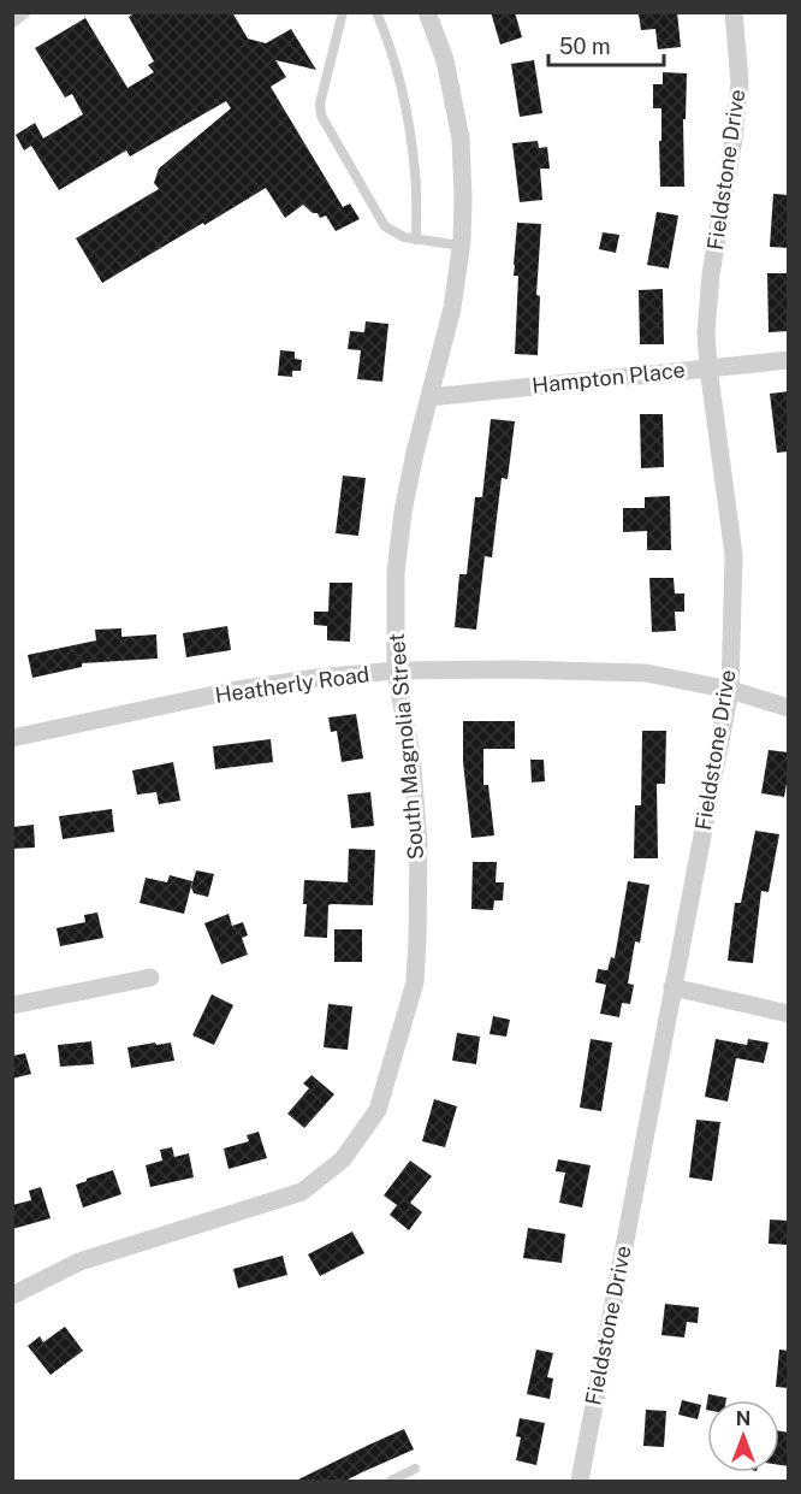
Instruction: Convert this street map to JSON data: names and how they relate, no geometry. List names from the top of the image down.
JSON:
{
  "streets": {
    "street": [
      "Fieldstone Drive",
      "Hampton Place",
      "Heatherly Road",
      "South Magnolia Street"
    ]
  },
  "crossings": [
    ["Fieldstone Drive", "Hampton Place"],
    ["Fieldstone Drive", "Heatherly Road"],
    ["Hampton Place", "South Magnolia Street"],
    ["Heatherly Road", "South Magnolia Street"]
  ],
  "scale_bar": "50 m",
  "north": "top"
}
